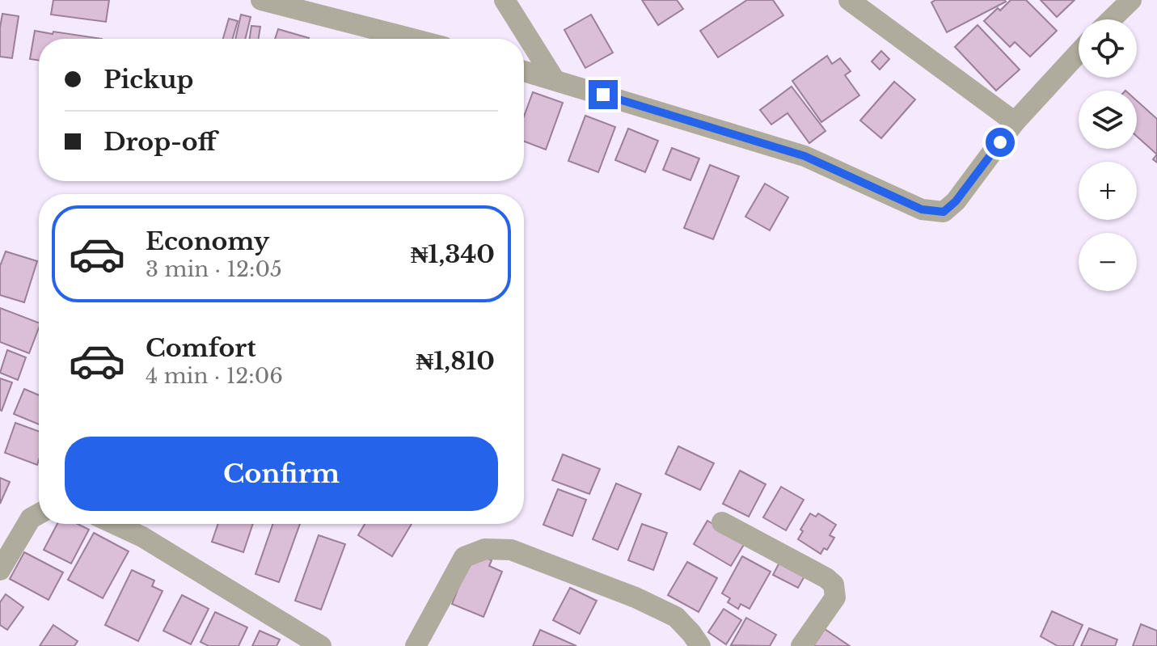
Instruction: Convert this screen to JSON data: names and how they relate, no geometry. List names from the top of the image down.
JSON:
{
  "page": {
    "map_buttons": ["+", "−"],
    "banner": ["Pickup", "Drop-off"],
    "list": [
      {
        "name": "Economy",
        "note": "3 min · 12:05",
        "value": "₦1,340"
      },
      {
        "name": "Comfort",
        "note": "4 min · 12:06",
        "value": "₦1,810"
      }
    ],
    "buttons": "Confirm"
  }
}
